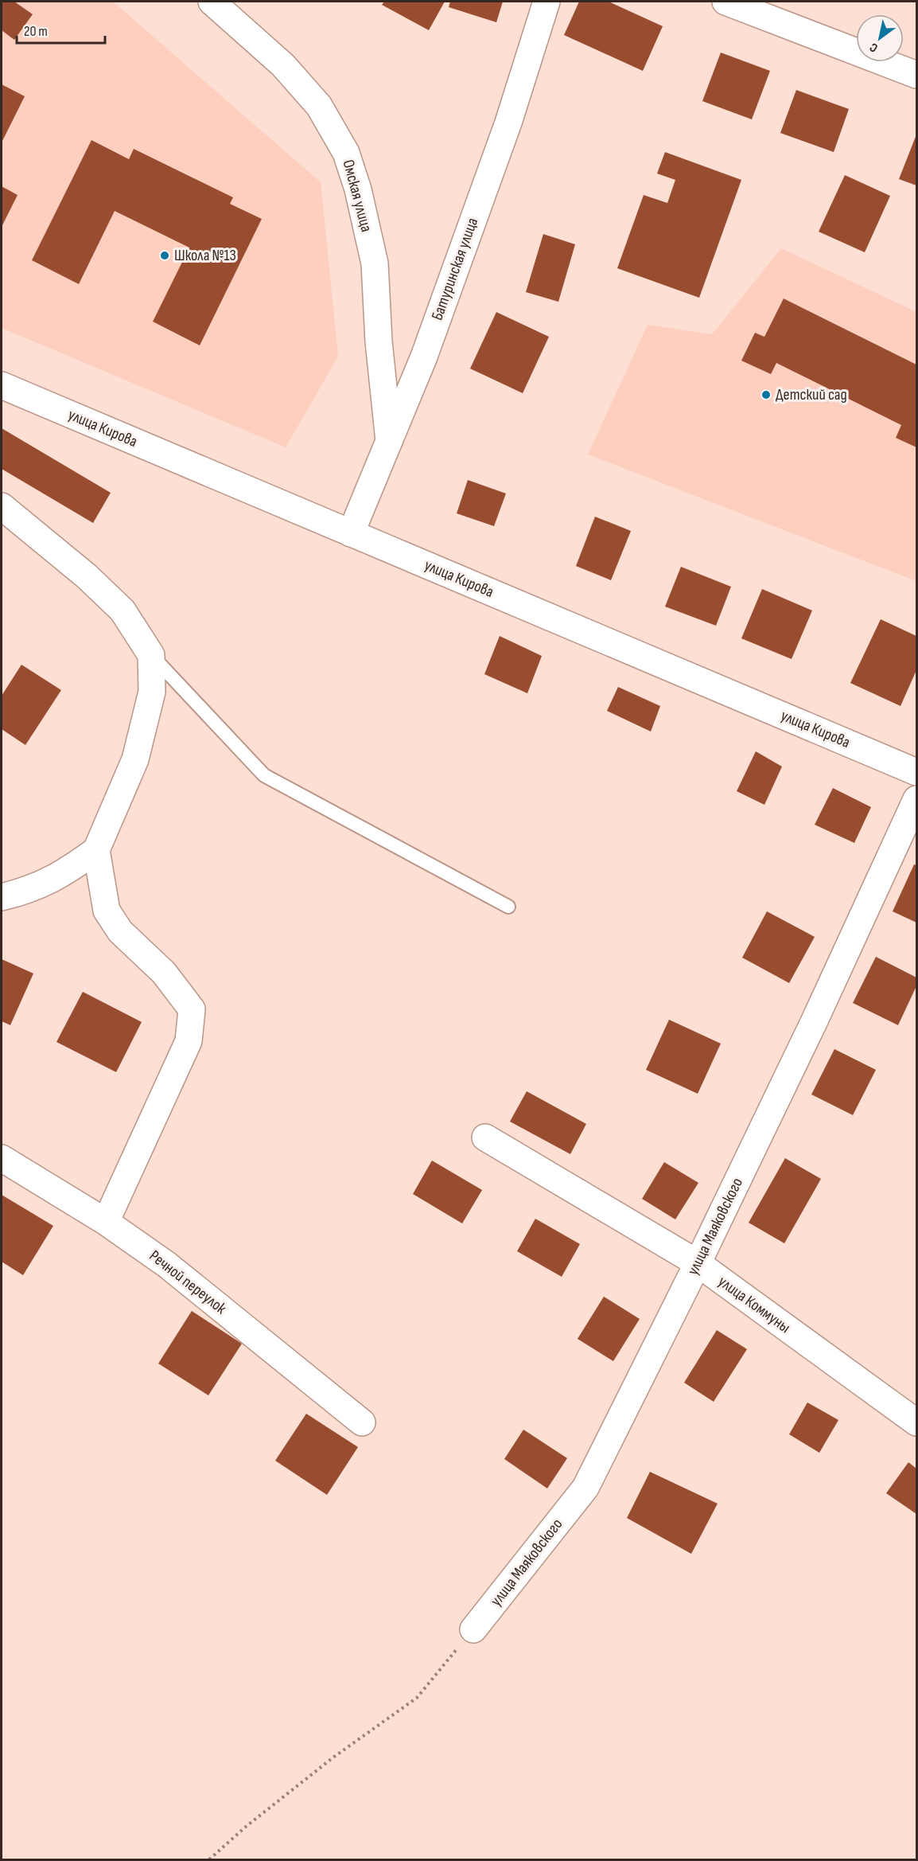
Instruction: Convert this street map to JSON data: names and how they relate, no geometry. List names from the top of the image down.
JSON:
{
  "streets": {
    "street": [
      "Омская улица",
      "Батуринская улица",
      "улица Кирова",
      "улица Маяковского",
      "Речной переулок",
      "улица Коммуны"
    ]
  },
  "crossings": [
    ["Омская улица", "Батуринская улица"],
    ["Батуринская улица", "улица Кирова"],
    ["улица Маяковского", "улица Коммуны"]
  ],
  "places": ["Школа №13", "Детский сад"],
  "scale_bar": "20 m",
  "north": "bottom left"
}
